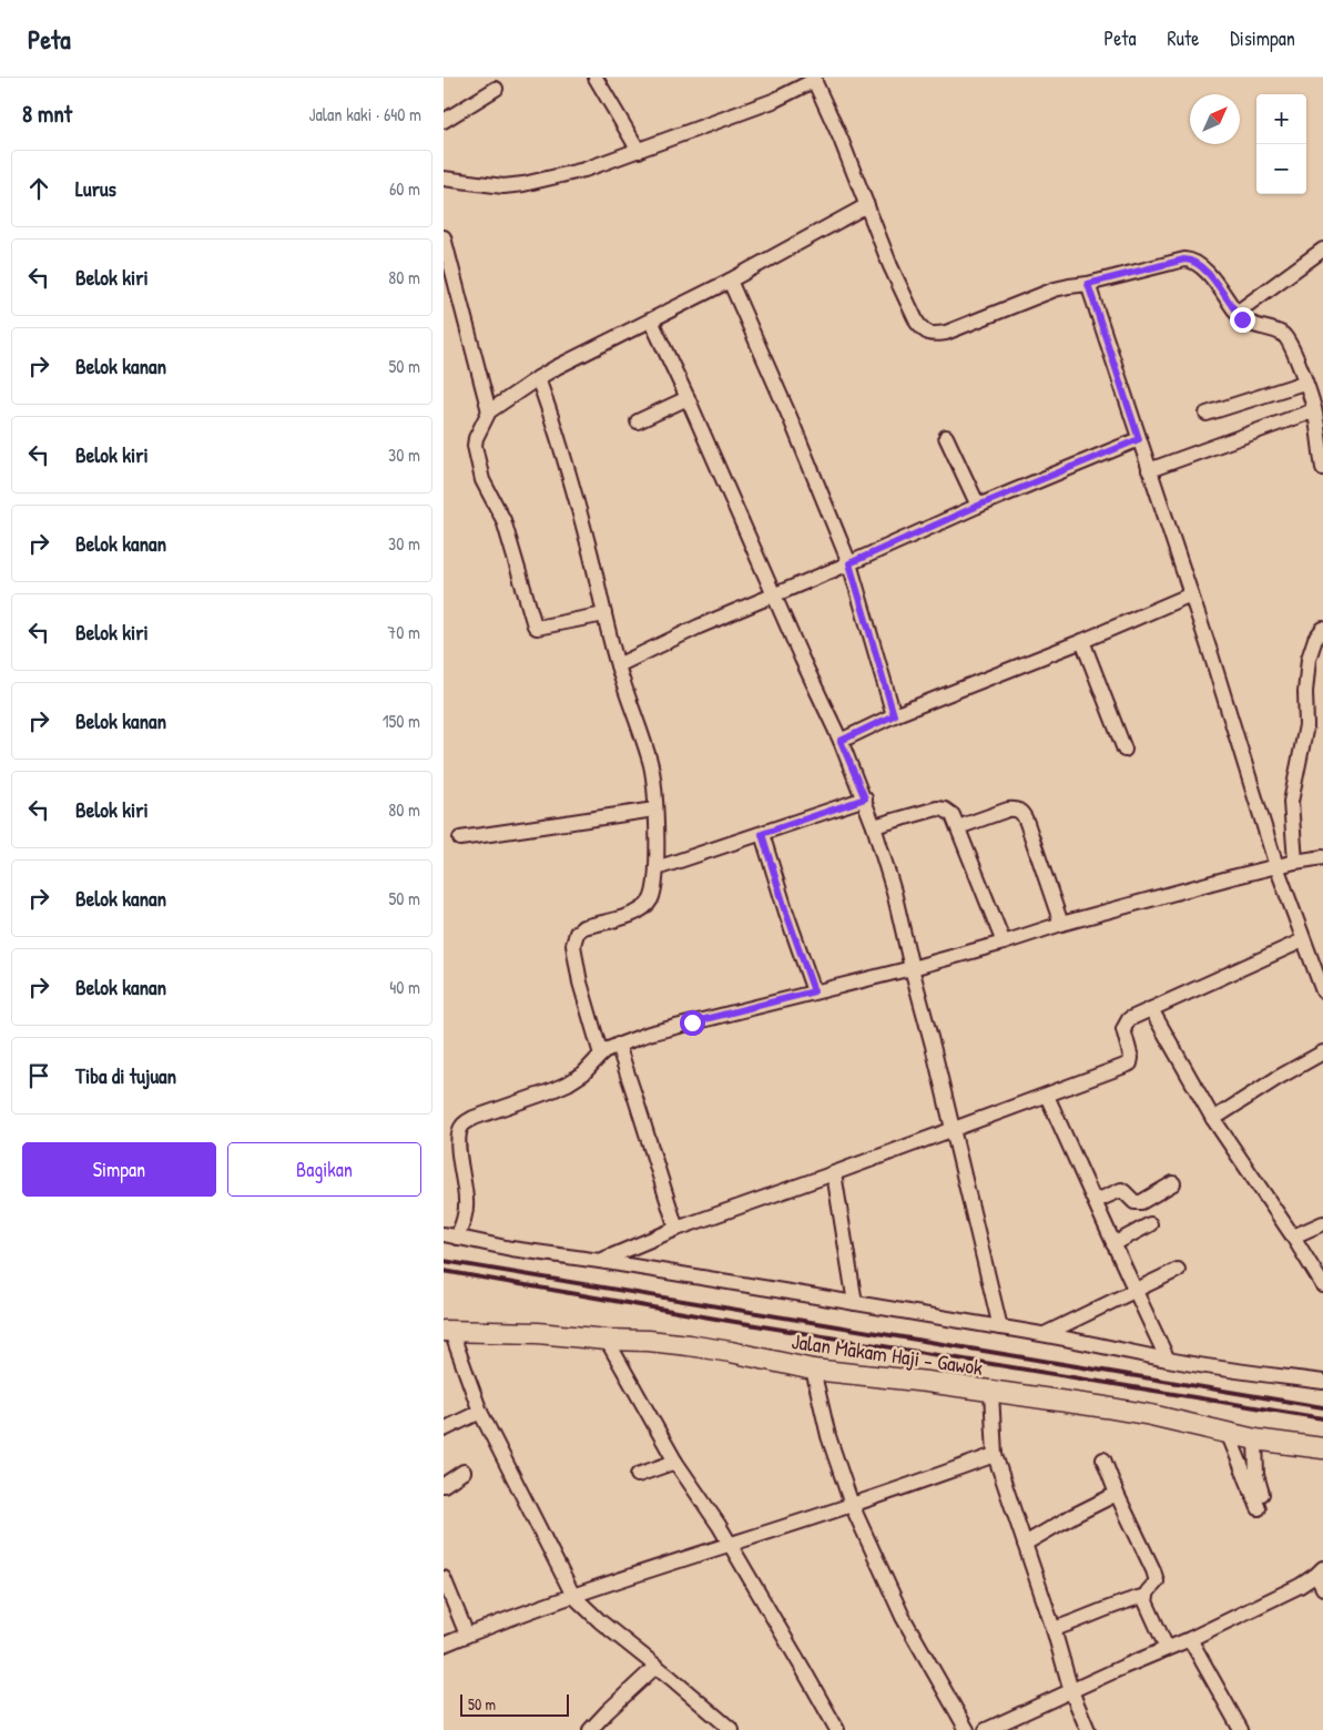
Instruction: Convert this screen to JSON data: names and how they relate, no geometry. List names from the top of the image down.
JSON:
{
  "streets": {
    "street": ["Jalan Makam Haji - Gawok"]
  },
  "scale_bar": "50 m",
  "north": "top right",
  "page": {
    "header": "Peta",
    "nav": ["Peta", "Rute", "Disimpan"],
    "heading": ["8 mnt", "Jalan kaki · 640 m"],
    "map_buttons": ["+", "−"],
    "list": [
      ["Lurus", "60 m"],
      ["Belok kiri", "80 m"],
      ["Belok kanan", "50 m"],
      ["Belok kiri", "30 m"],
      ["Belok kanan", "30 m"],
      ["Belok kiri", "70 m"],
      ["Belok kanan", "150 m"],
      ["Belok kiri", "80 m"],
      ["Belok kanan", "50 m"],
      ["Belok kanan", "40 m"],
      "Tiba di tujuan"
    ],
    "buttons": ["Simpan", "Bagikan"],
    "scale": "50 m"
  }
}
